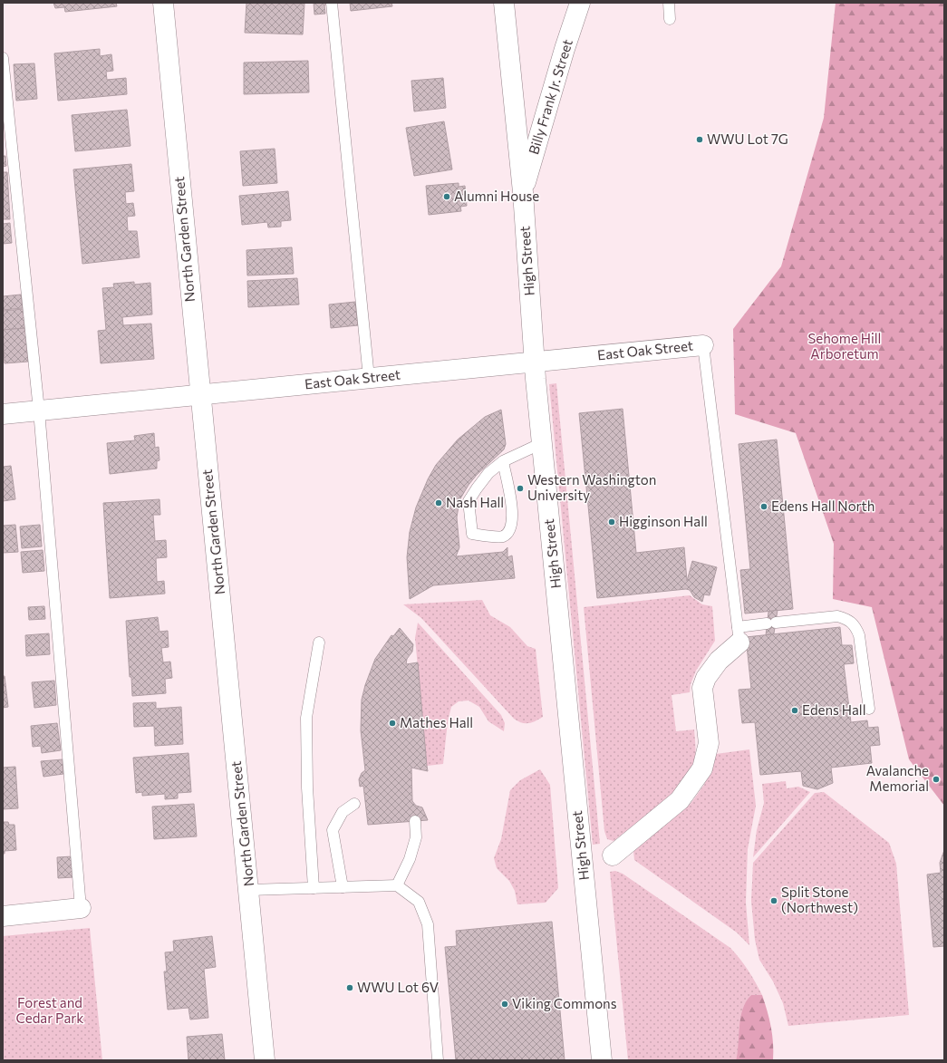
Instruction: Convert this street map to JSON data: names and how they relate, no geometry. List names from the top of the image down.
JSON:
{
  "streets": {
    "street": [
      "Billy Frank Jr. Street",
      "North Garden Street",
      "High Street",
      "East Oak Street"
    ]
  },
  "crossings": [
    ["Billy Frank Jr. Street", "High Street"],
    ["North Garden Street", "East Oak Street"],
    ["High Street", "East Oak Street"]
  ],
  "parks": ["Sehome Hill Arboretum", "Forest and Cedar Park"],
  "places": [
    "WWU Lot 7G",
    "Alumni House",
    "Western Washington University",
    "Nash Hall",
    "Edens Hall North",
    "Higginson Hall",
    "Edens Hall",
    "Mathes Hall",
    "Avalanche Memorial",
    "Split Stone (Northwest)",
    "WWU Lot 6V",
    "Viking Commons"
  ]
}
